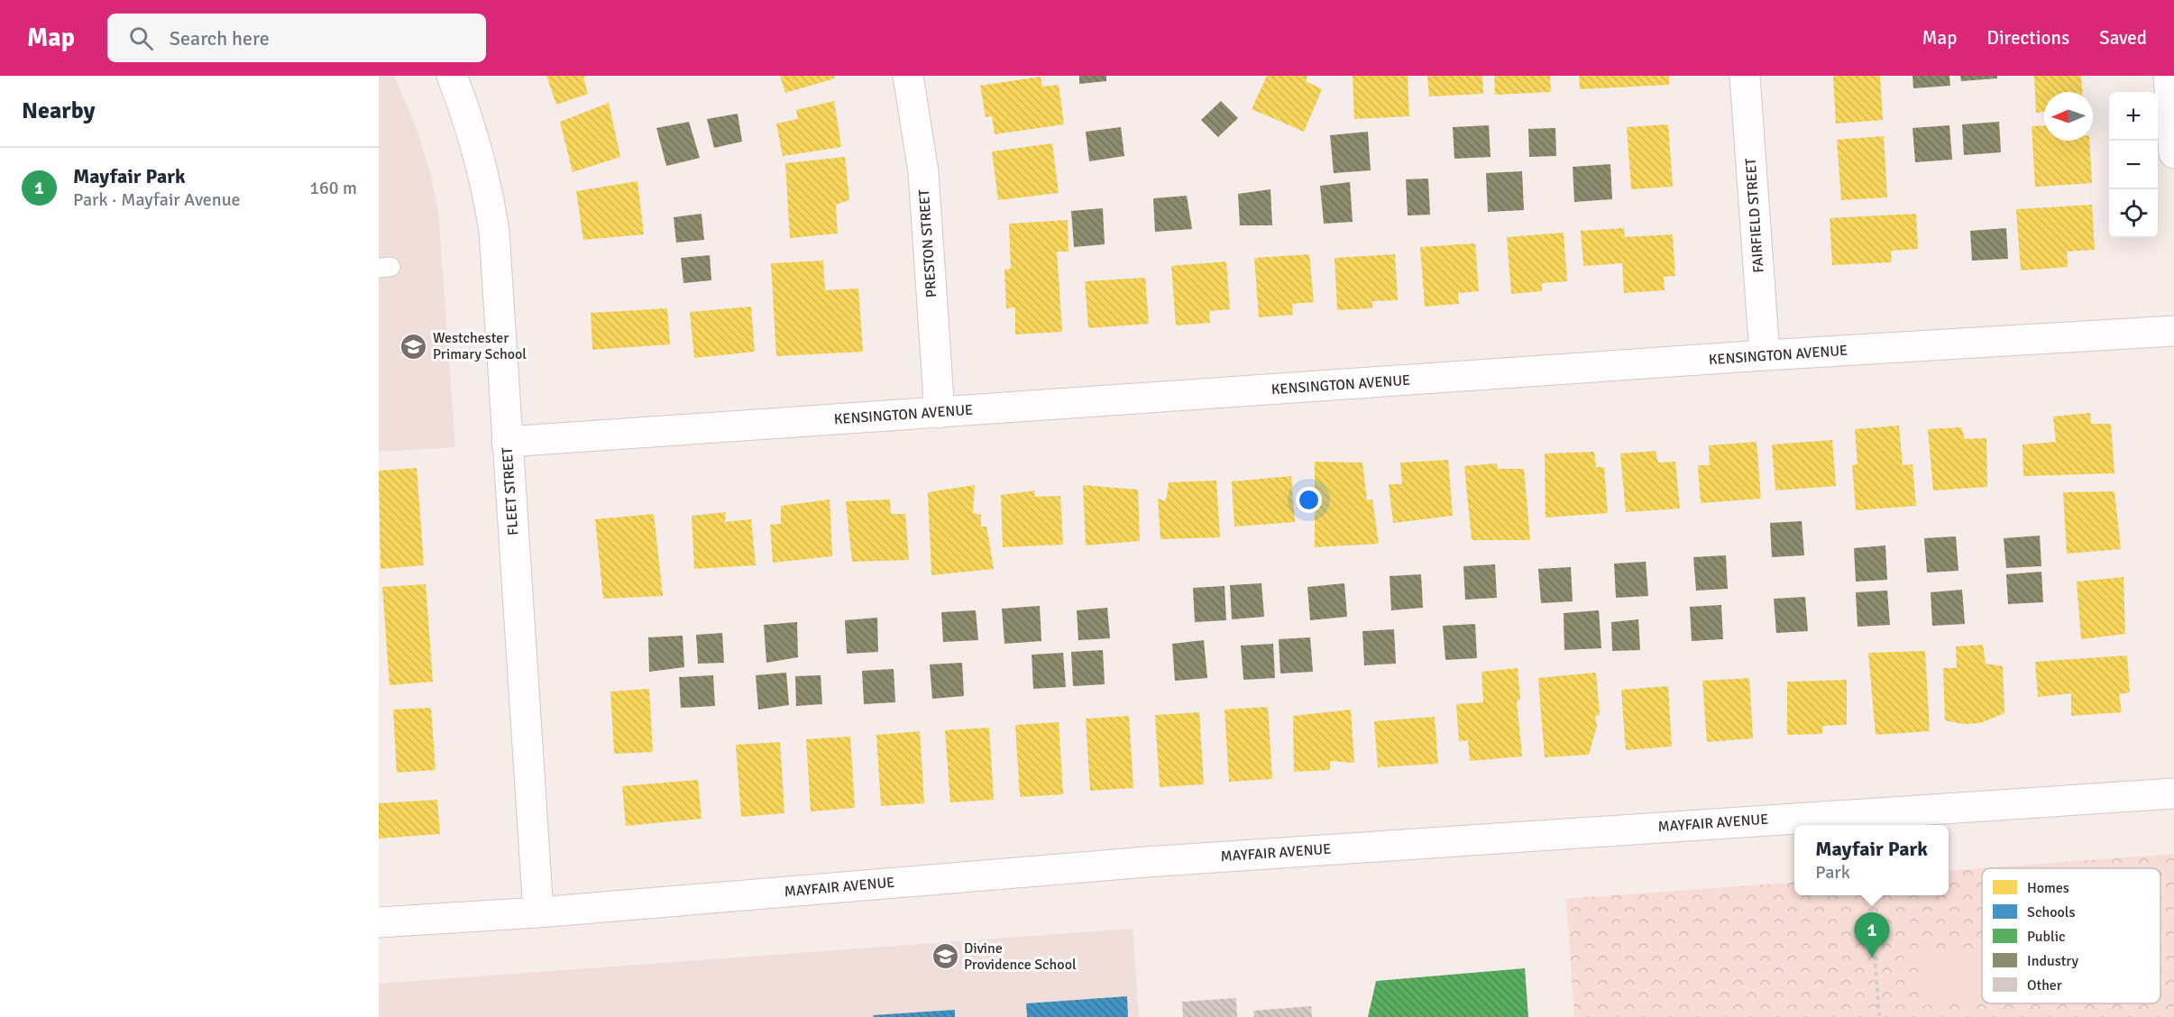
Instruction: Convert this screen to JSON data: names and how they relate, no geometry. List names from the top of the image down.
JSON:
{
  "streets": {
    "street": [
      "FAIRFIELD STREET",
      "PRESTON STREET",
      "KENSINGTON AVENUE",
      "FLEET STREET",
      "MAYFAIR AVENUE"
    ]
  },
  "crossings": [
    ["FAIRFIELD STREET", "KENSINGTON AVENUE"],
    ["PRESTON STREET", "KENSINGTON AVENUE"],
    ["KENSINGTON AVENUE", "FLEET STREET"],
    ["FLEET STREET", "MAYFAIR AVENUE"]
  ],
  "places": {
    "school or university": ["Westchester Primary School", "Divine Providence School"]
  },
  "legend": [
    "Homes",
    "Schools",
    "Public",
    "Industry",
    "Other"
  ],
  "north": "left",
  "page": {
    "header": "Map",
    "search": "Search here",
    "nav": ["Map", "Directions", "Saved"],
    "heading": "Nearby",
    "map_buttons": ["+", "−"],
    "list": [
      {
        "mark": "1",
        "name": "Mayfair Park",
        "note": "Park · Mayfair Avenue",
        "value": "160 m"
      }
    ],
    "popup": ["Mayfair Park", "Park"],
    "pins": "1"
  }
}
